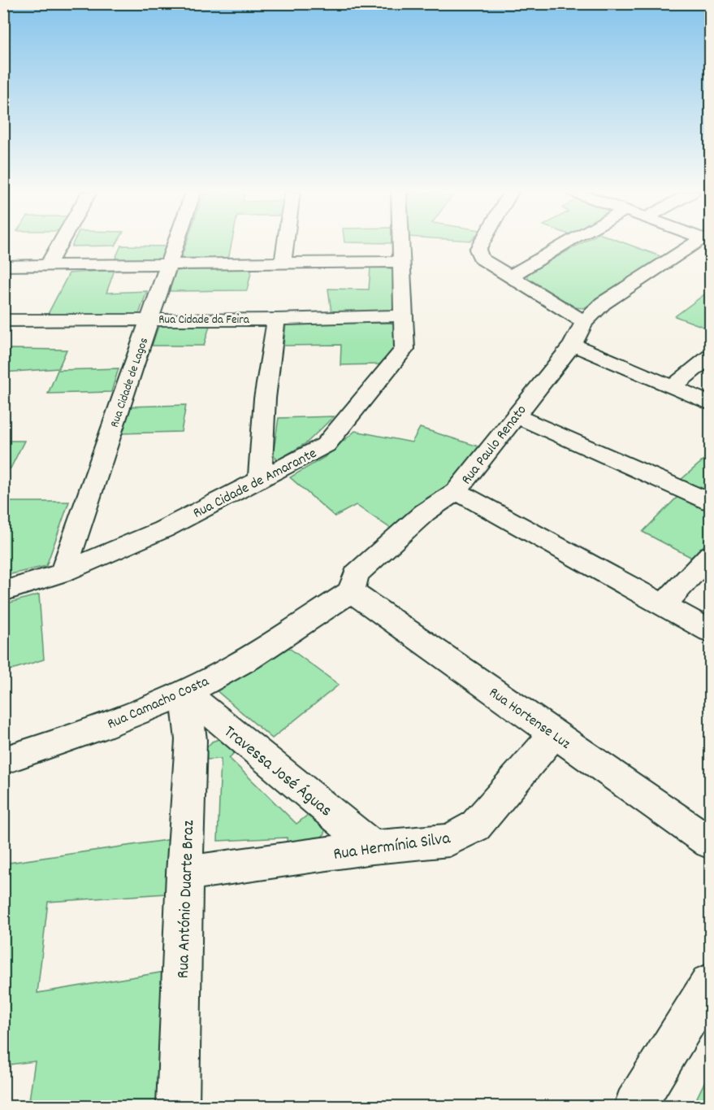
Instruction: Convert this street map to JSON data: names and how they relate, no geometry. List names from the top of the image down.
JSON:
{
  "streets": {
    "street": [
      "Rua Cidade da Feira",
      "Rua Cidade de Lagos",
      "Rua Paulo Renato",
      "Rua Cidade de Amarante",
      "Rua Camacho Costa",
      "Rua Hortense Luz",
      "Travessa José Águas",
      "Rua Hermínia Silva",
      "Rua António Duarte Braz"
    ]
  },
  "crossings": [
    ["Rua Cidade da Feira", "Rua Cidade de Lagos"],
    ["Rua Cidade da Feira", "Rua Cidade de Amarante"],
    ["Rua Cidade de Lagos", "Rua Cidade de Amarante"],
    ["Rua Camacho Costa", "Rua Hortense Luz"],
    ["Rua Camacho Costa", "Travessa José Águas"],
    ["Rua Camacho Costa", "Rua António Duarte Braz"],
    ["Rua Hortense Luz", "Rua Hermínia Silva"],
    ["Travessa José Águas", "Rua Hermínia Silva"],
    ["Travessa José Águas", "Rua António Duarte Braz"],
    ["Rua Hermínia Silva", "Rua António Duarte Braz"]
  ]
}
